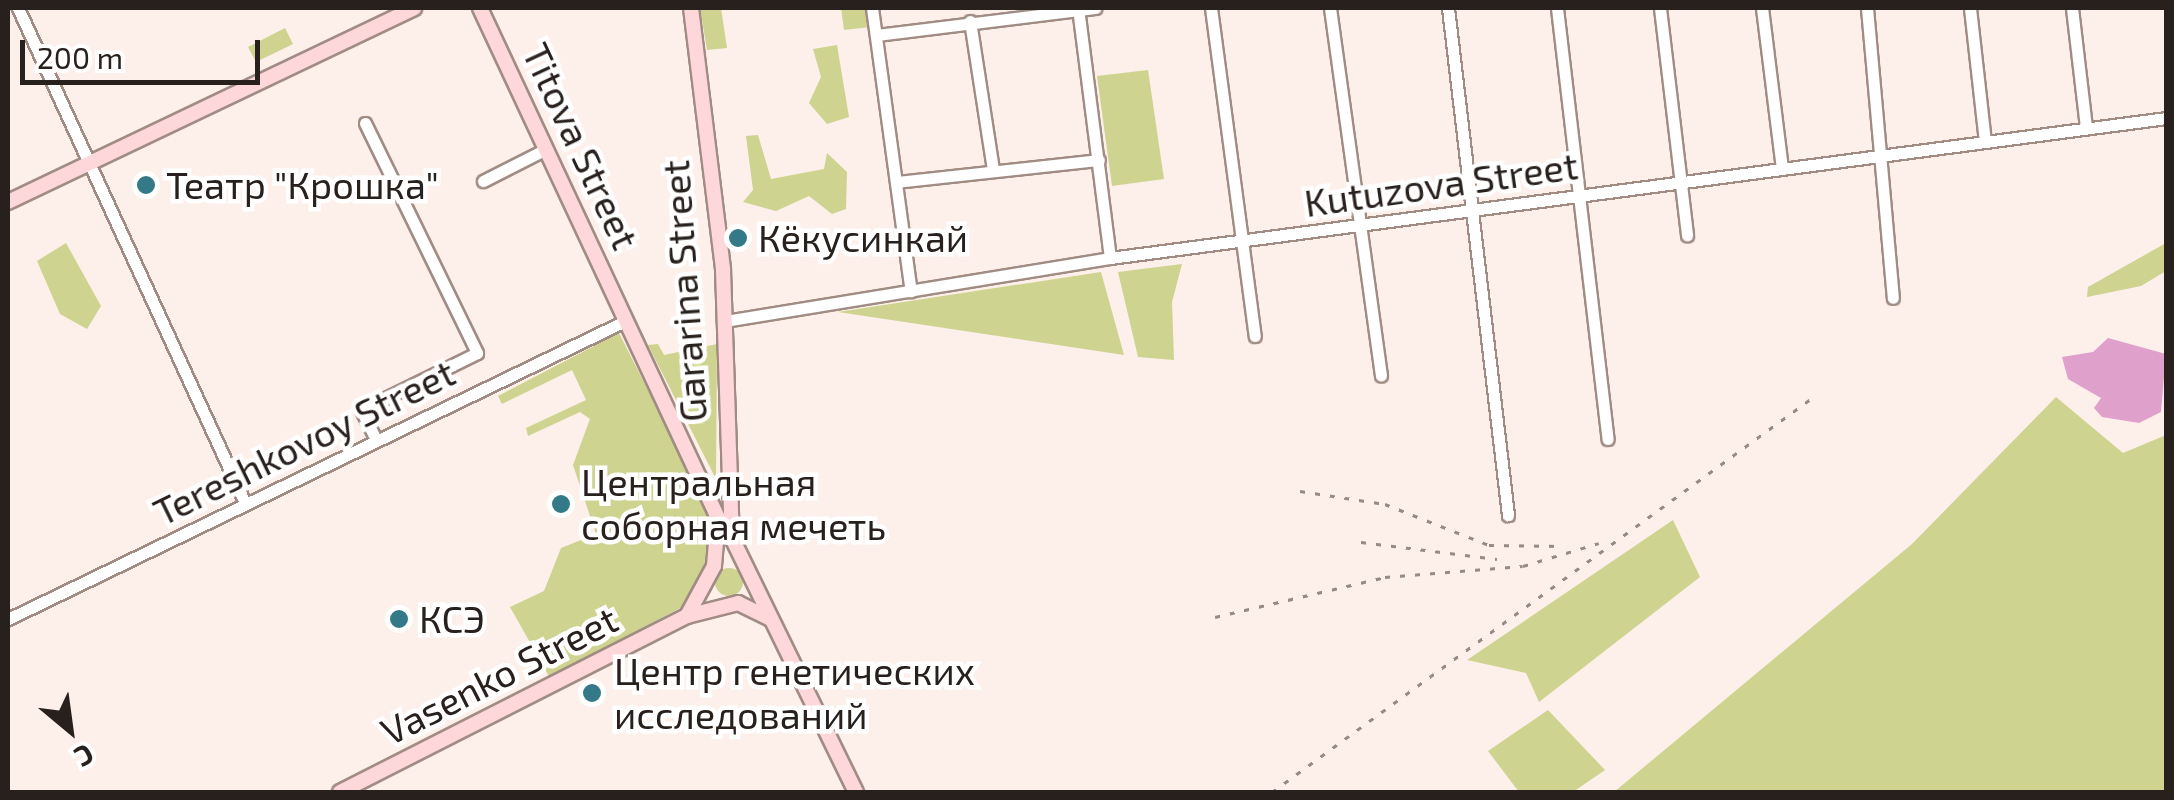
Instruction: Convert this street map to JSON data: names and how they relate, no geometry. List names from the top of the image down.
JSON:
{
  "streets": {
    "main road": ["Titova Street", "Gararina Street", "Vasenko Street"],
    "street": ["Kutuzova Street", "Tereshkovoy Street"]
  },
  "crossings": [
    ["Titova Street", "Tereshkovoy Street"],
    ["Kutuzova Street", "Gararina Street"]
  ],
  "places": [
    "Театр \"Крошка\"",
    "Кёкусинкай",
    "Центральная соборная мечеть",
    "КСЭ",
    "Центр генетических исследований"
  ],
  "scale_bar": "200 m",
  "north": "bottom right"
}
